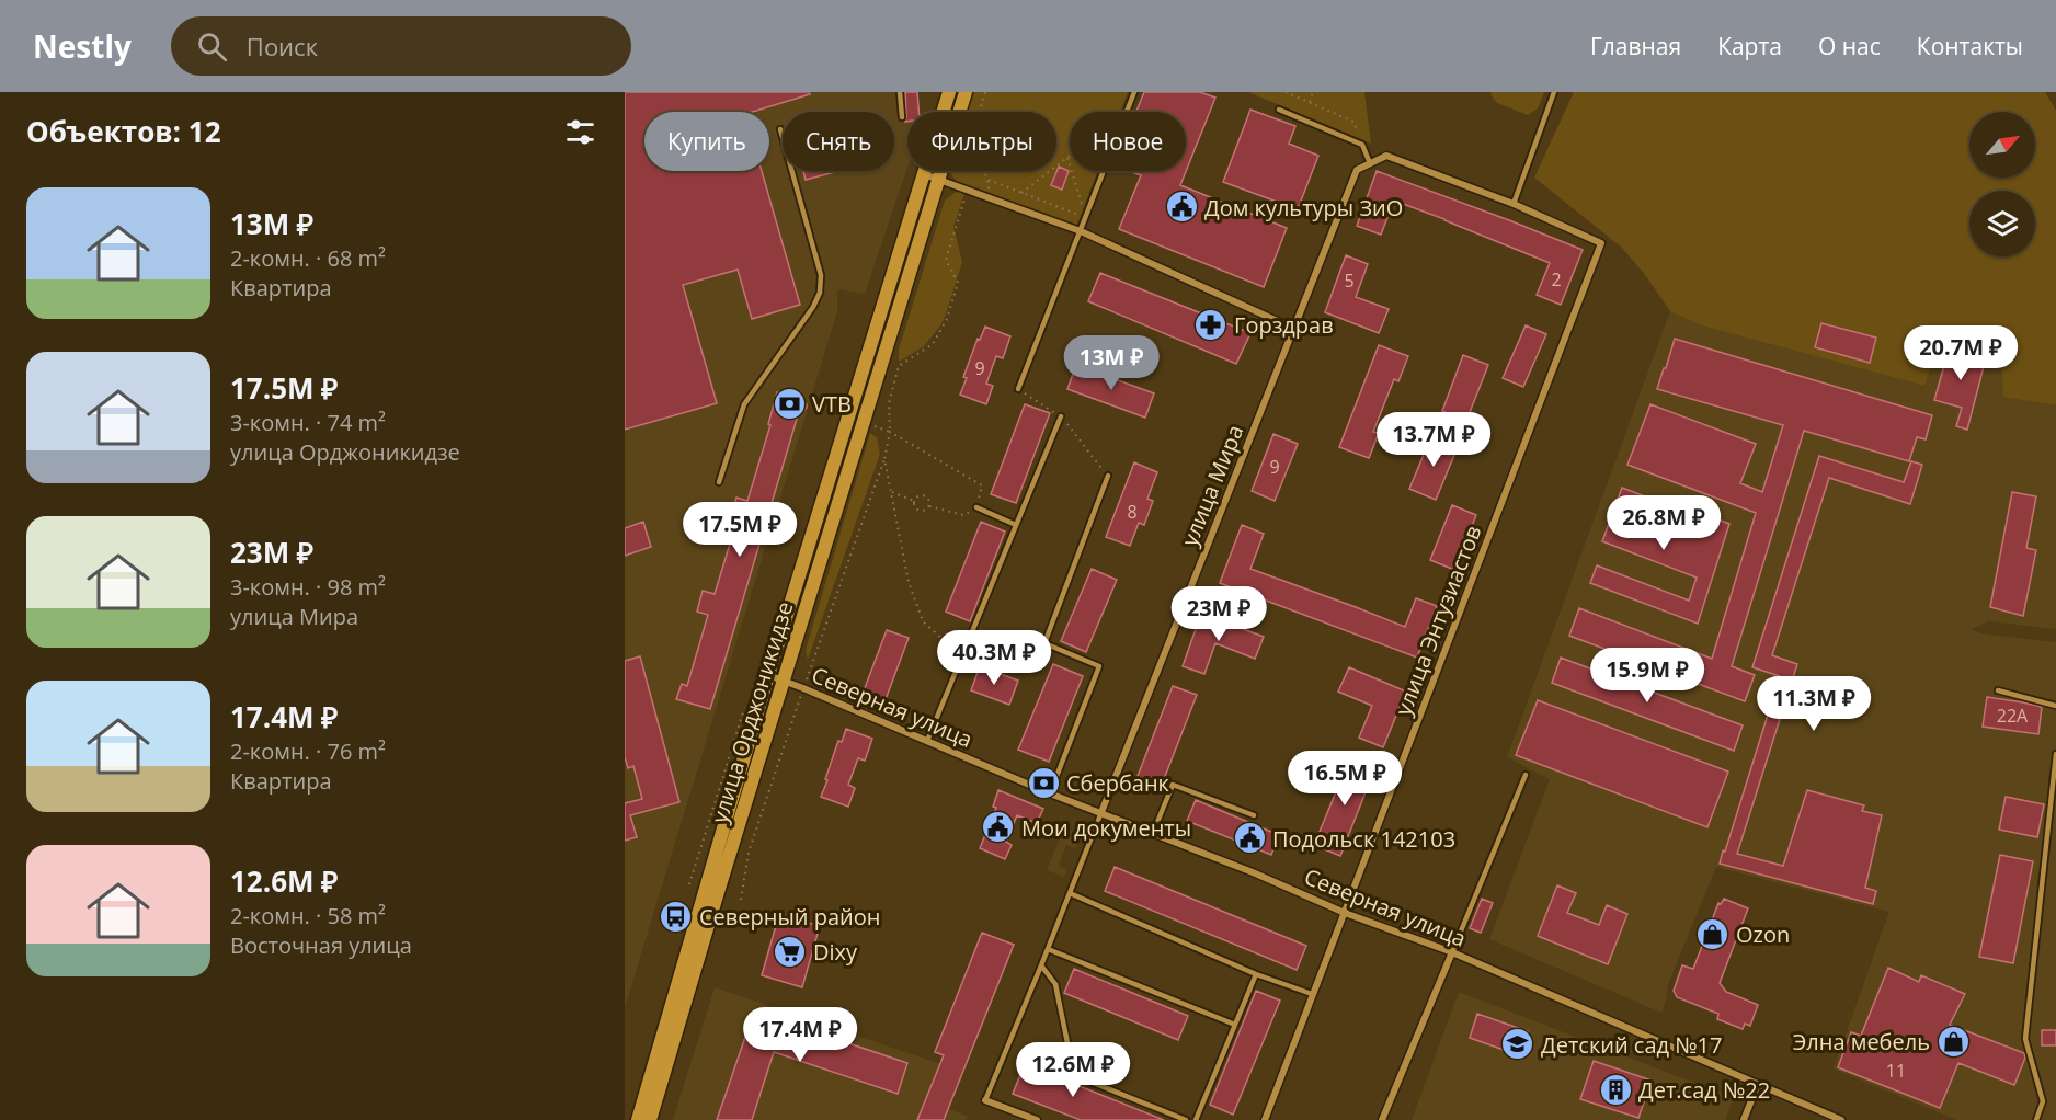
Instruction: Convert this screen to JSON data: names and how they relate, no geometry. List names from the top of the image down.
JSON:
{
  "streets": {
    "main road": ["улица Орджоникидзе"],
    "street": ["улица Мира", "улица Энтузиастов", "Северная улица"]
  },
  "crossings": [
    ["улица Мира", "улица Энтузиастов"],
    ["улица Мира", "Северная улица"],
    ["улица Энтузиастов", "Северная улица"],
    ["Северная улица", "улица Орджоникидзе"]
  ],
  "places": {
    "public building": ["Дом культуры ЗиО", "Мои документы", "Подольск 142103"],
    "pharmacy": ["Горздрав"],
    "bank": ["VTB", "Сбербанк"],
    "bus stop": ["Северный район"],
    "shop": ["Ozon", "Элна мебель"],
    "supermarket": ["Dixy"],
    "school or university": ["Детский сад №17"],
    "building": ["Дет.сад №22"]
  },
  "house_numbers": [
    "2",
    "5",
    "9",
    "9",
    "8",
    "22А",
    "11"
  ],
  "north": "top right",
  "page": {
    "header": "Nestly",
    "search": "Поиск",
    "nav": [
      "Главная",
      "Карта",
      "О нас",
      "Контакты"
    ],
    "heading": "Объектов: 12",
    "chip": [
      "Купить",
      "Снять",
      "Фильтры",
      "Новое"
    ],
    "list": [
      {
        "name": "13M ₽",
        "note": "2-комн. · 68 m² · Квартира"
      },
      {
        "name": "17.5M ₽",
        "note": "3-комн. · 74 m² · улица Орджоникидзе"
      },
      {
        "name": "23M ₽",
        "note": "3-комн. · 98 m² · улица Мира"
      },
      {
        "name": "17.4M ₽",
        "note": "2-комн. · 76 m² · Квартира"
      },
      {
        "name": "12.6M ₽",
        "note": "2-комн. · 58 m² · Восточная улица"
      }
    ],
    "price": [
      "20.7M ₽",
      "13M ₽",
      "13.7M ₽",
      "26.8M ₽",
      "17.5M ₽",
      "23M ₽",
      "40.3M ₽",
      "15.9M ₽",
      "11.3M ₽",
      "16.5M ₽",
      "17.4M ₽",
      "12.6M ₽"
    ]
  }
}
